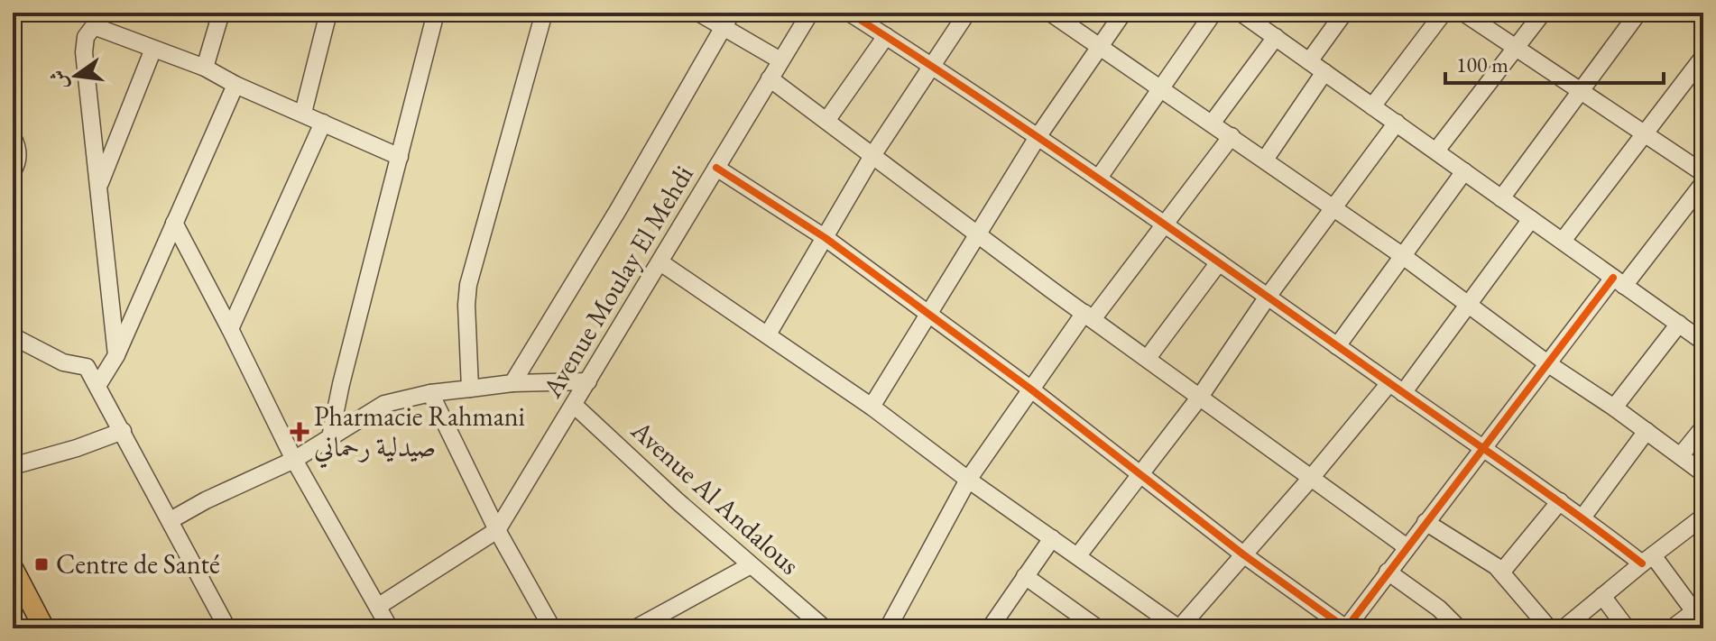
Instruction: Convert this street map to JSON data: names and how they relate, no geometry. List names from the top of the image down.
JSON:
{
  "streets": {
    "street": ["Avenue Moulay El Mehdi", "Avenue Al Andalous"]
  },
  "crossings": [
    ["Avenue Moulay El Mehdi", "Avenue Al Andalous"]
  ],
  "places": {
    "health": ["Pharmacie Rahmani صيدلية رحماني"],
    "transit": ["Centre de Santé"]
  },
  "scale_bar": "100 m",
  "north": "left"
}
